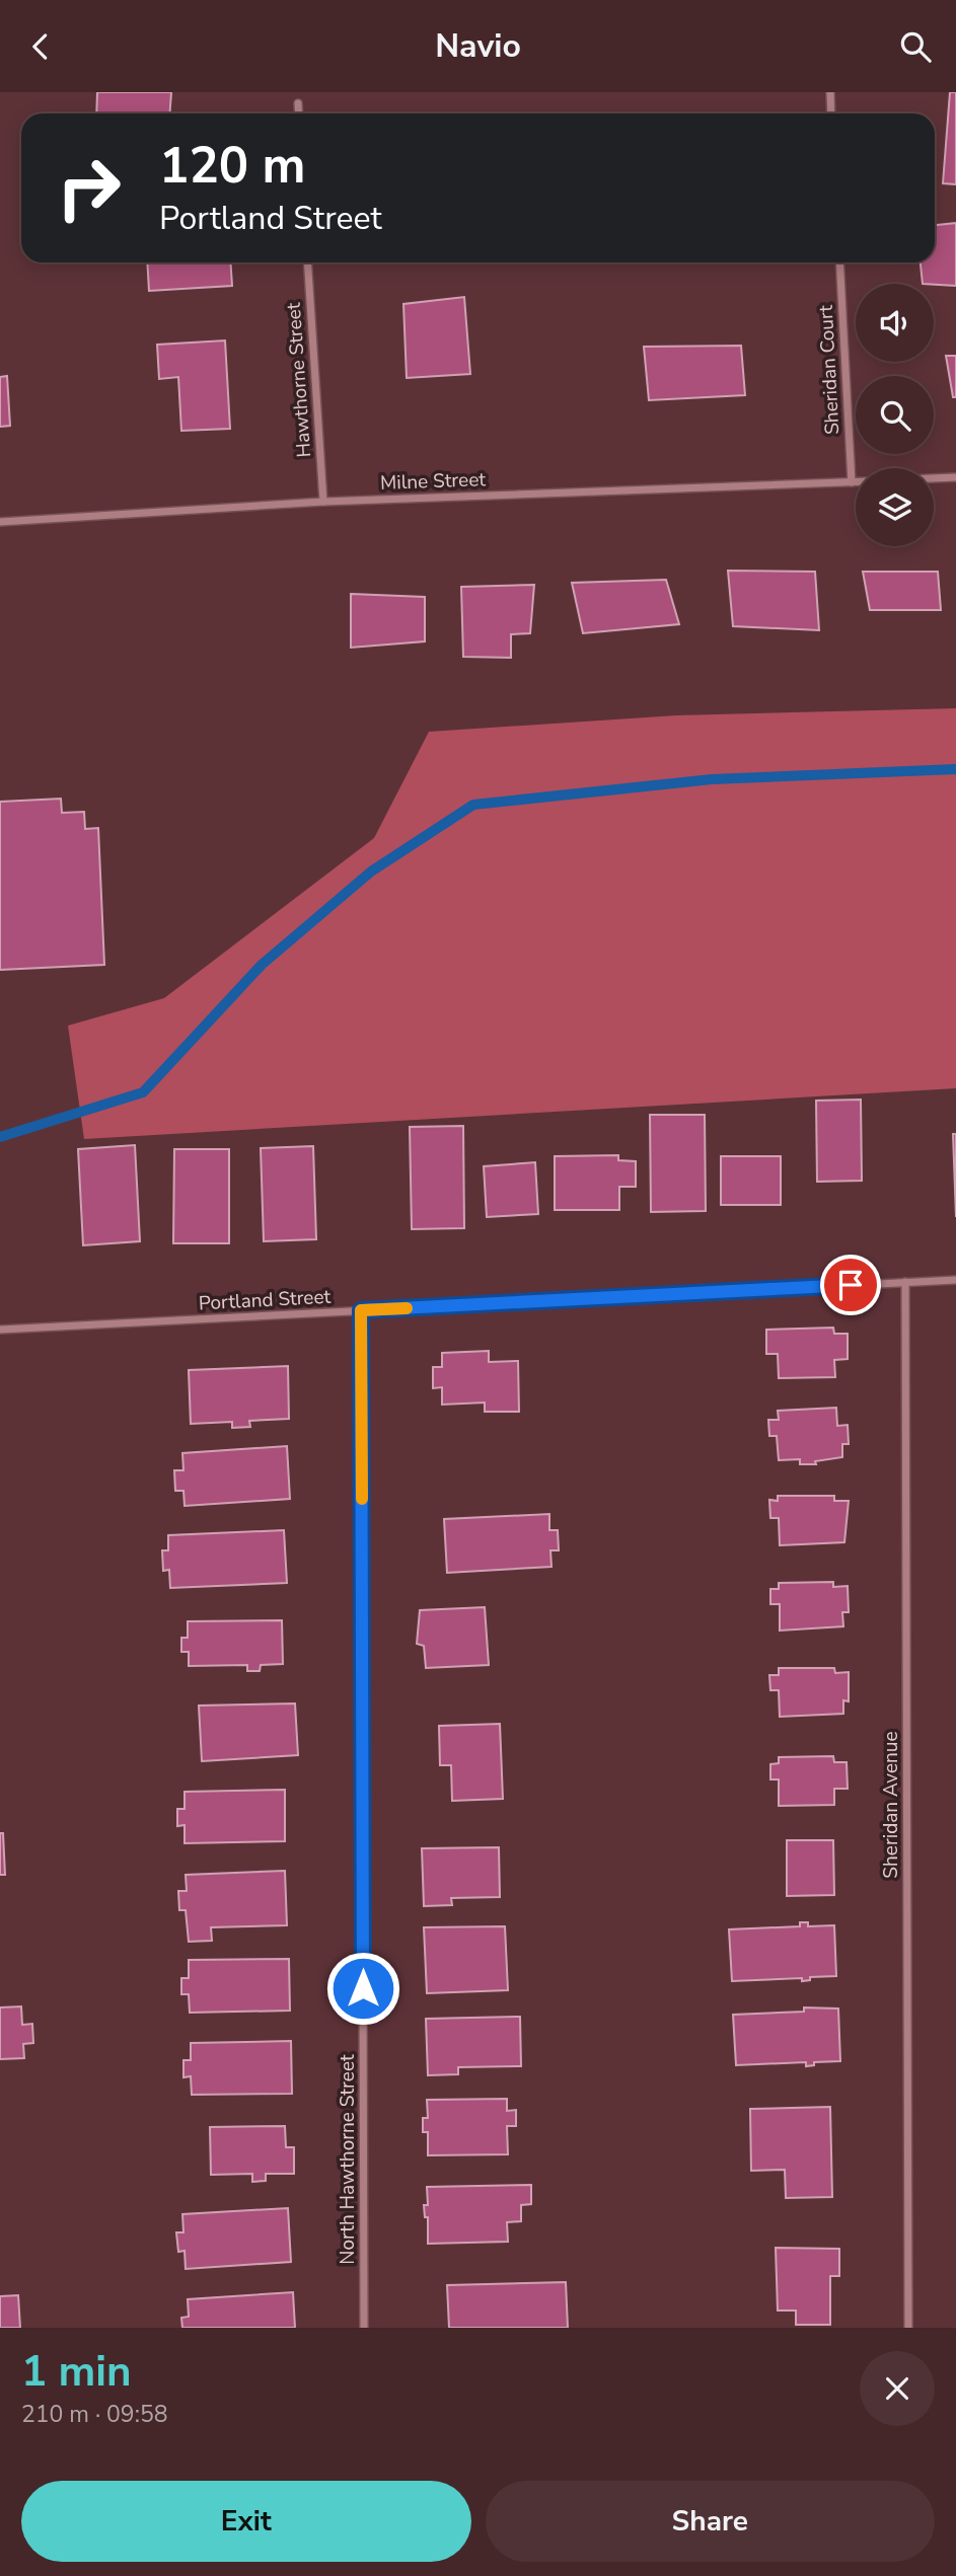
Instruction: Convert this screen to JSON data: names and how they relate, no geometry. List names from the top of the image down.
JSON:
{
  "streets": {
    "street": [
      "Sheridan Court",
      "Hawthorne Street",
      "Milne Street",
      "Portland Street",
      "Sheridan Avenue",
      "North Hawthorne Street"
    ]
  },
  "crossings": [
    ["Sheridan Court", "Milne Street"],
    ["Hawthorne Street", "Milne Street"],
    ["Portland Street", "Sheridan Avenue"],
    ["Portland Street", "North Hawthorne Street"]
  ],
  "page": {
    "header": "Navio",
    "turn": ["120 m", "Portland Street"],
    "heading": ["1 min", "210 m · 09:58"],
    "buttons": ["Exit", "Share"]
  }
}
